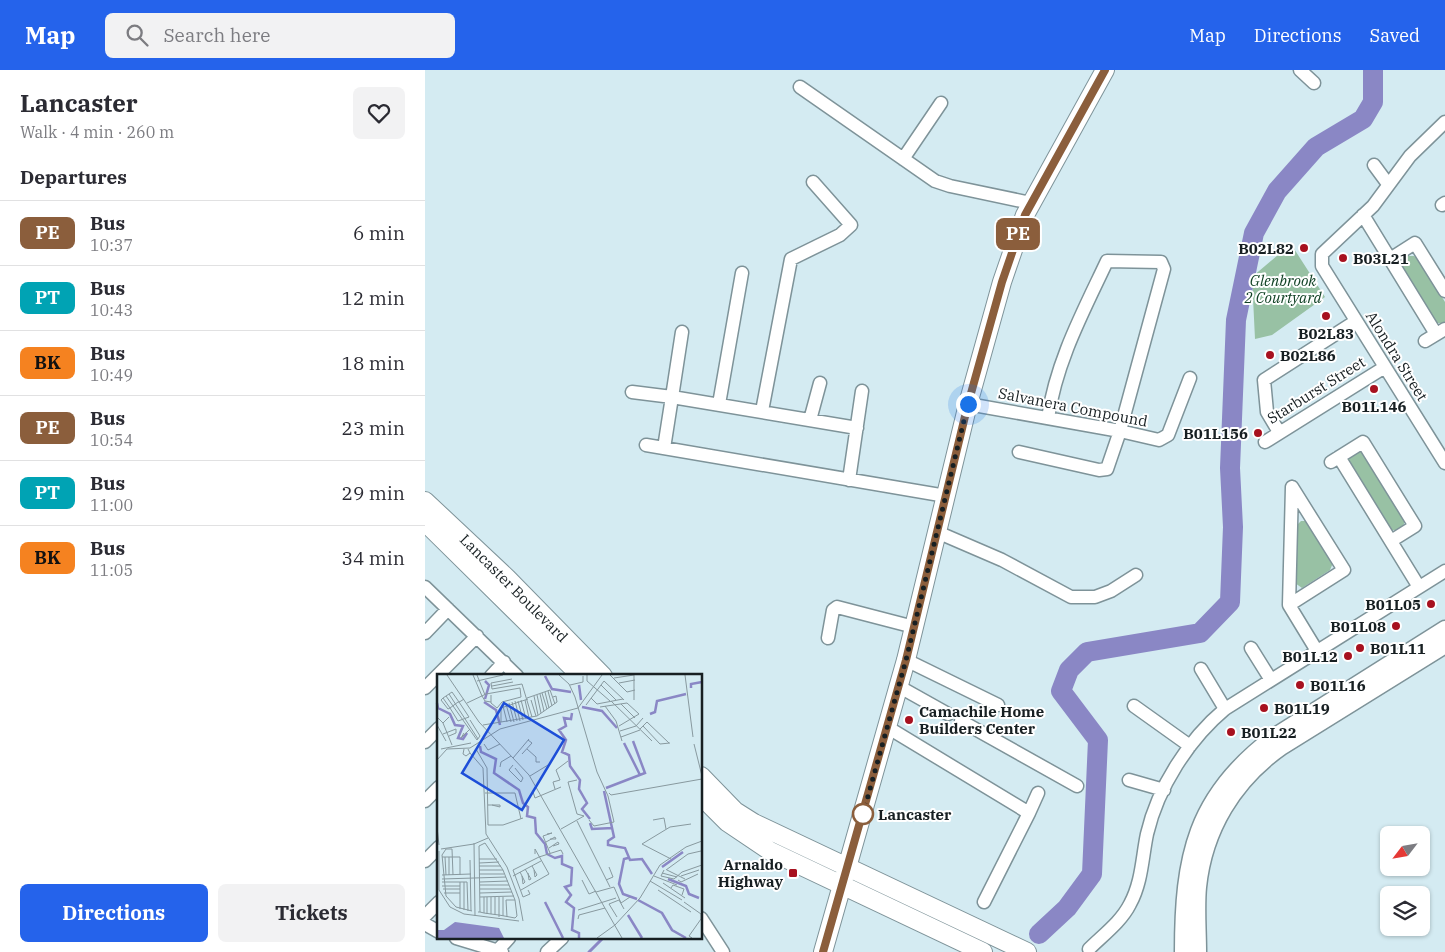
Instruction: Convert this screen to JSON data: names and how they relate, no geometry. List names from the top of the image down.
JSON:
{
  "streets": {
    "main road": ["Lancaster Boulevard"],
    "street": ["Alondra Street", "Starburst Street", "Salvanera Compound"]
  },
  "crossings": [
    ["Alondra Street", "Starburst Street"]
  ],
  "parks": ["Glenbrook 2 Courtyard"],
  "places": {
    "other": [
      "B02L82",
      "B03L21",
      "B02L83",
      "B02L86",
      "B01L146",
      "B01L156",
      "B01L05",
      "B01L08",
      "B01L11",
      "B01L12",
      "B01L16",
      "B01L19",
      "Camachile Home Builders Center",
      "B01L22",
      "Lancaster"
    ],
    "transit": ["Arnaldo Highway"]
  },
  "lines": ["bus line PE"],
  "north": "bottom left",
  "page": {
    "header": "Map",
    "search": "Search here",
    "nav": ["Map", "Directions", "Saved"],
    "heading": [
      ["Lancaster", "Walk · 4 min · 260 m"],
      "Departures"
    ],
    "on_map": "PE",
    "list": [
      {
        "mark": "PE",
        "name": "Bus",
        "note": "10:37",
        "value": "6 min"
      },
      {
        "mark": "PT",
        "name": "Bus",
        "note": "10:43",
        "value": "12 min"
      },
      {
        "mark": "BK",
        "name": "Bus",
        "note": "10:49",
        "value": "18 min"
      },
      {
        "mark": "PE",
        "name": "Bus",
        "note": "10:54",
        "value": "23 min"
      },
      {
        "mark": "PT",
        "name": "Bus",
        "note": "11:00",
        "value": "29 min"
      },
      {
        "mark": "BK",
        "name": "Bus",
        "note": "11:05",
        "value": "34 min"
      }
    ],
    "buttons": ["Directions", "Tickets"]
  }
}
